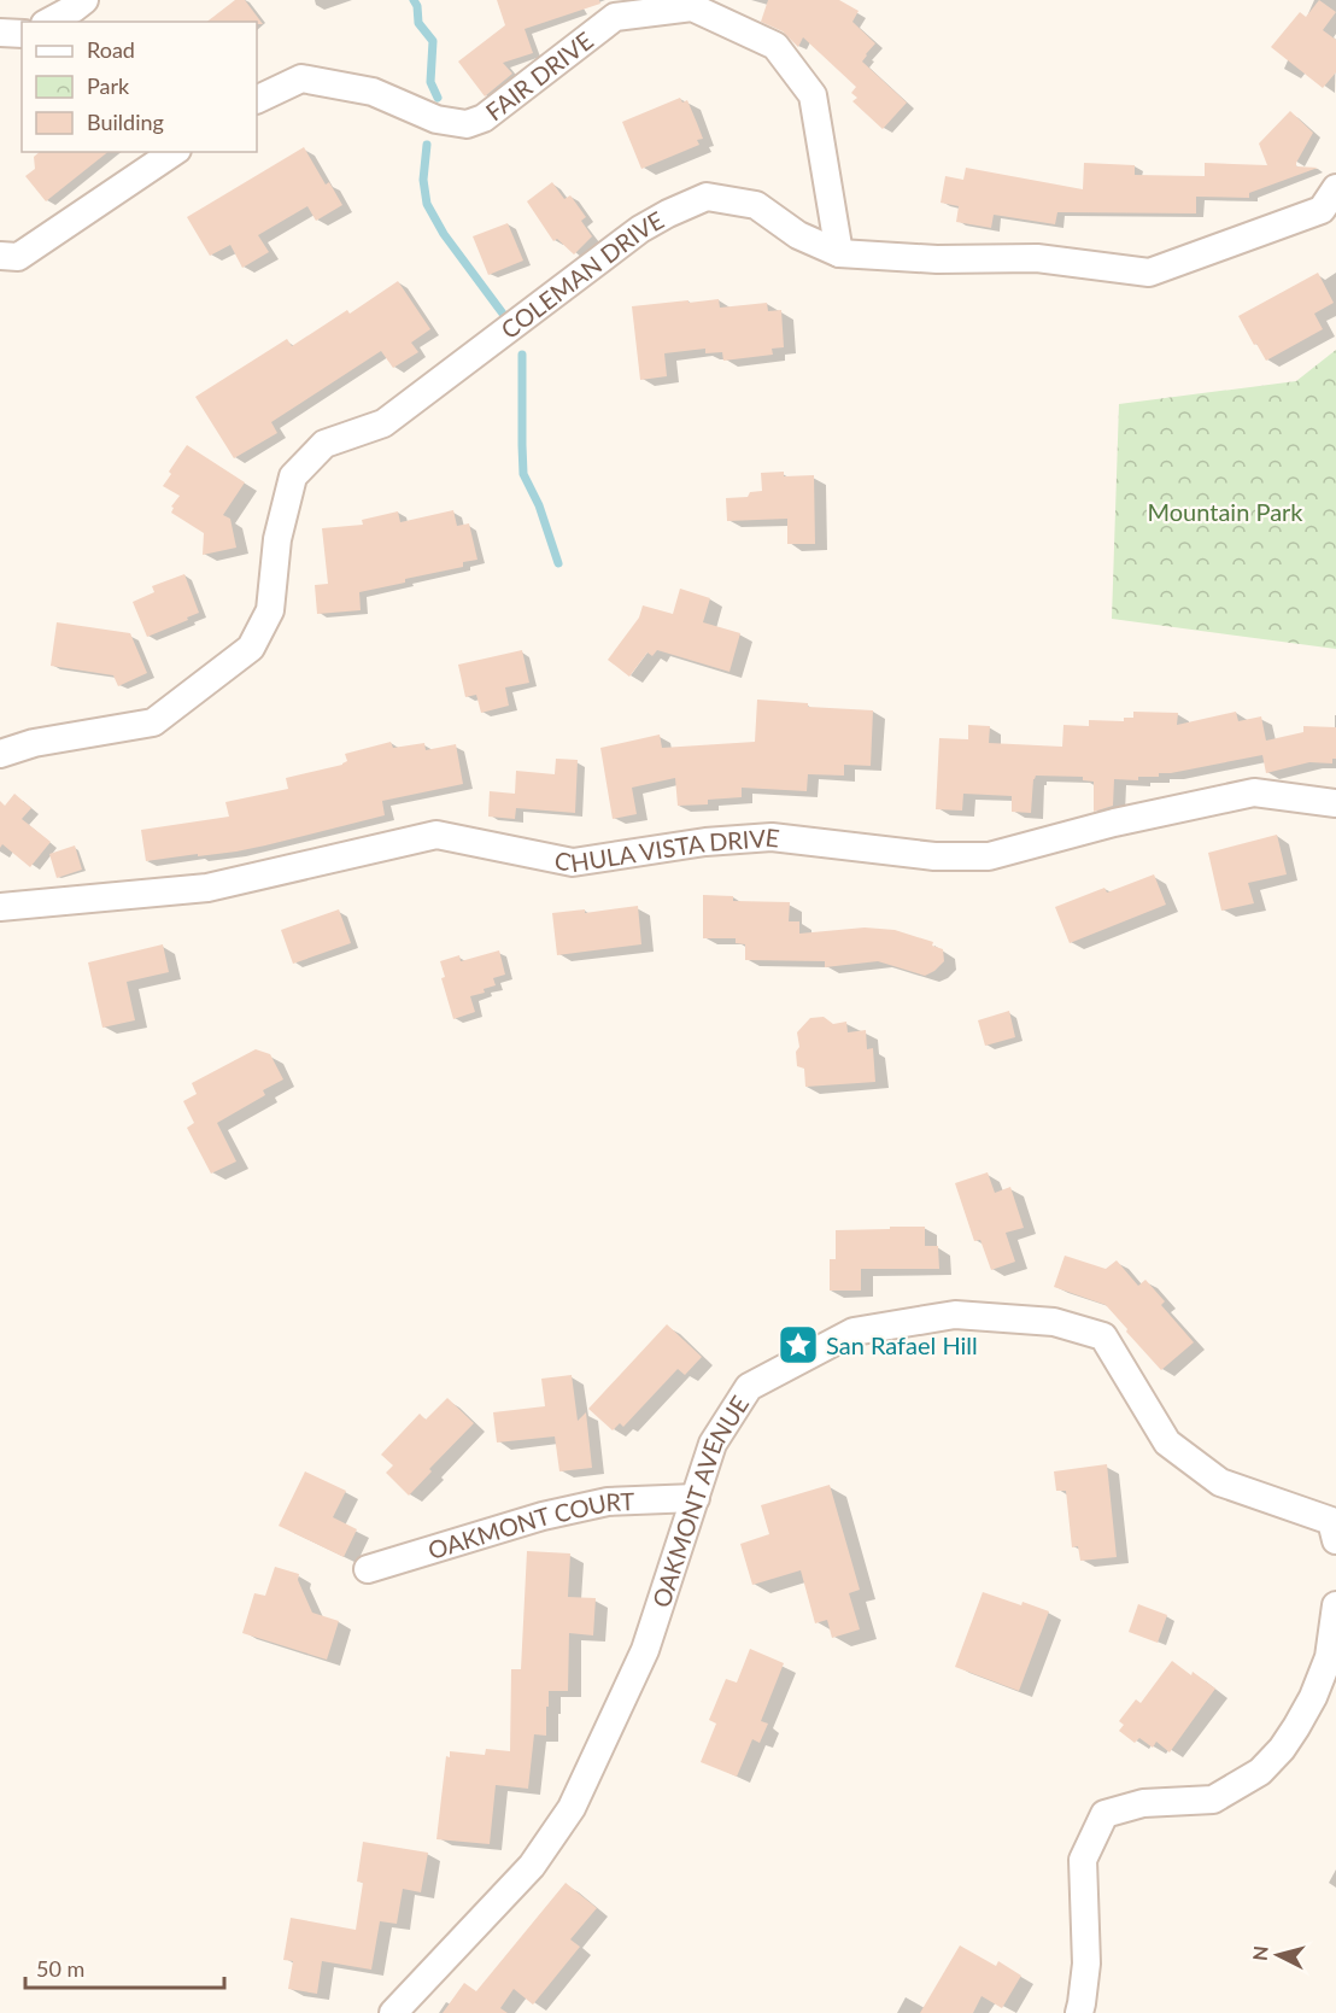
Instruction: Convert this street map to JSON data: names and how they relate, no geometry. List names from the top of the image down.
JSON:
{
  "streets": {
    "street": [
      "FAIR DRIVE",
      "COLEMAN DRIVE",
      "CHULA VISTA DRIVE",
      "OAKMONT AVENUE",
      "OAKMONT COURT"
    ]
  },
  "crossings": [
    ["FAIR DRIVE", "COLEMAN DRIVE"],
    ["OAKMONT AVENUE", "OAKMONT COURT"]
  ],
  "parks": ["Mountain Park"],
  "places": {
    "place": ["San Rafael Hill"]
  },
  "legend": ["Road", "Park", "Building"],
  "scale_bar": "50 m",
  "north": "left"
}
